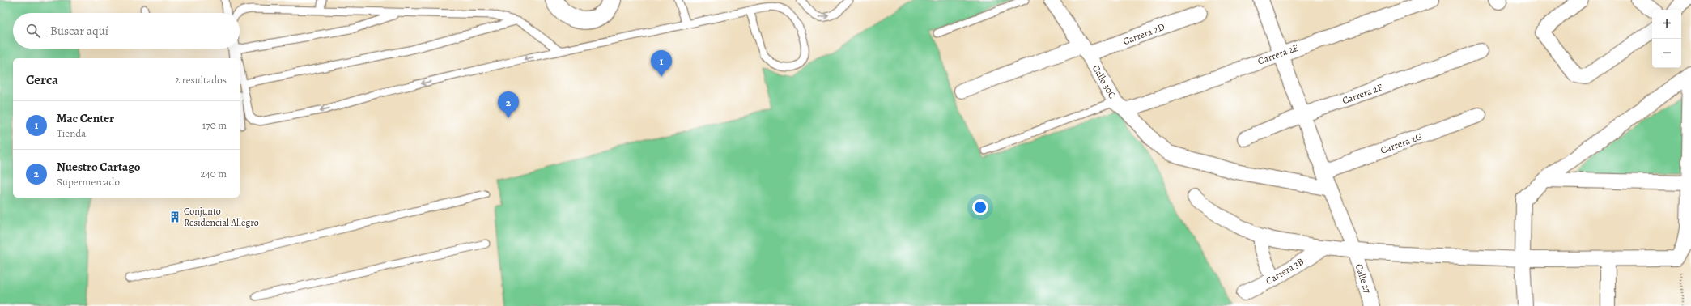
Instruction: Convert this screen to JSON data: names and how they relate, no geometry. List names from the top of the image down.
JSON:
{
  "streets": {
    "street": [
      "Carrera 2D",
      "Carrera 2E",
      "Calle 30C",
      "Carrera 2F",
      "Carrera 2G",
      "Carrera 3B",
      "Calle 27"
    ]
  },
  "crossings": [
    ["Carrera 2D", "Calle 30C"],
    ["Carrera 2E", "Calle 30C"],
    ["Carrera 2E", "Calle 27"],
    ["Calle 30C", "Calle 27"],
    ["Carrera 2F", "Calle 27"],
    ["Carrera 2G", "Calle 27"]
  ],
  "places": {
    "building": ["Conjunto Residencial Allegro"]
  },
  "page": {
    "map_buttons": ["+", "−"],
    "search": "Buscar aquí",
    "pins": ["1", "2"],
    "heading": ["Cerca", "2 resultados"],
    "list": [
      {
        "mark": "1",
        "name": "Mac Center",
        "note": "Tienda",
        "value": "170 m"
      },
      {
        "mark": "2",
        "name": "Nuestro Cartago",
        "note": "Supermercado",
        "value": "240 m"
      }
    ]
  }
}
